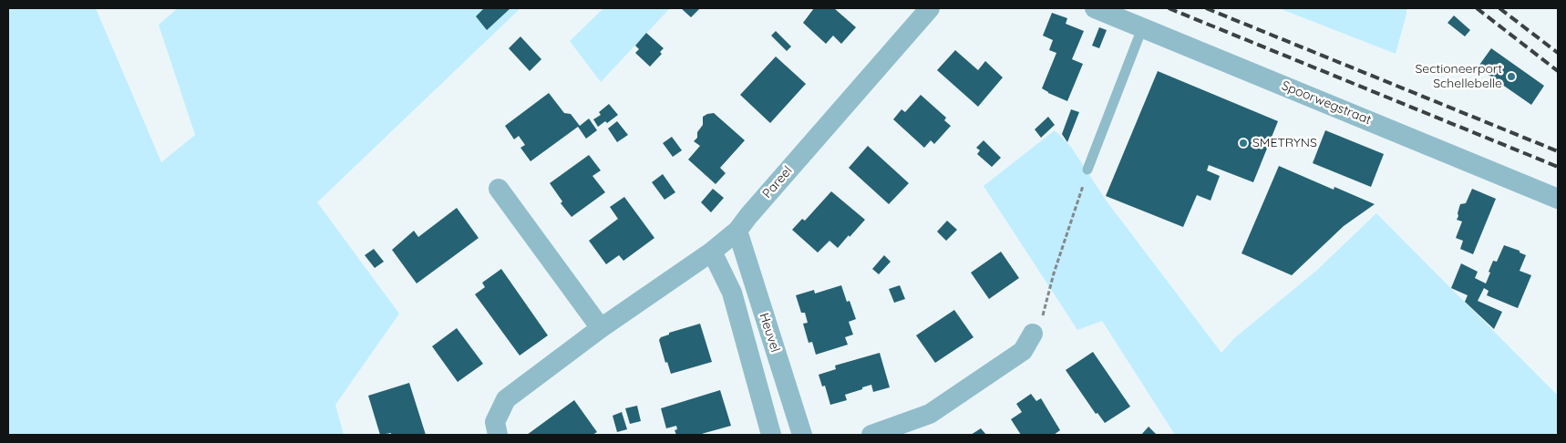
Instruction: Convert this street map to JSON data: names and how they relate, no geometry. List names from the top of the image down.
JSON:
{
  "streets": {
    "street": ["Spoorwegstraat", "Pareel", "Heuvel"]
  },
  "crossings": [
    ["Pareel", "Heuvel"]
  ],
  "places": ["Sectioneerport Schellebelle", "SMETRYNS"]
}
